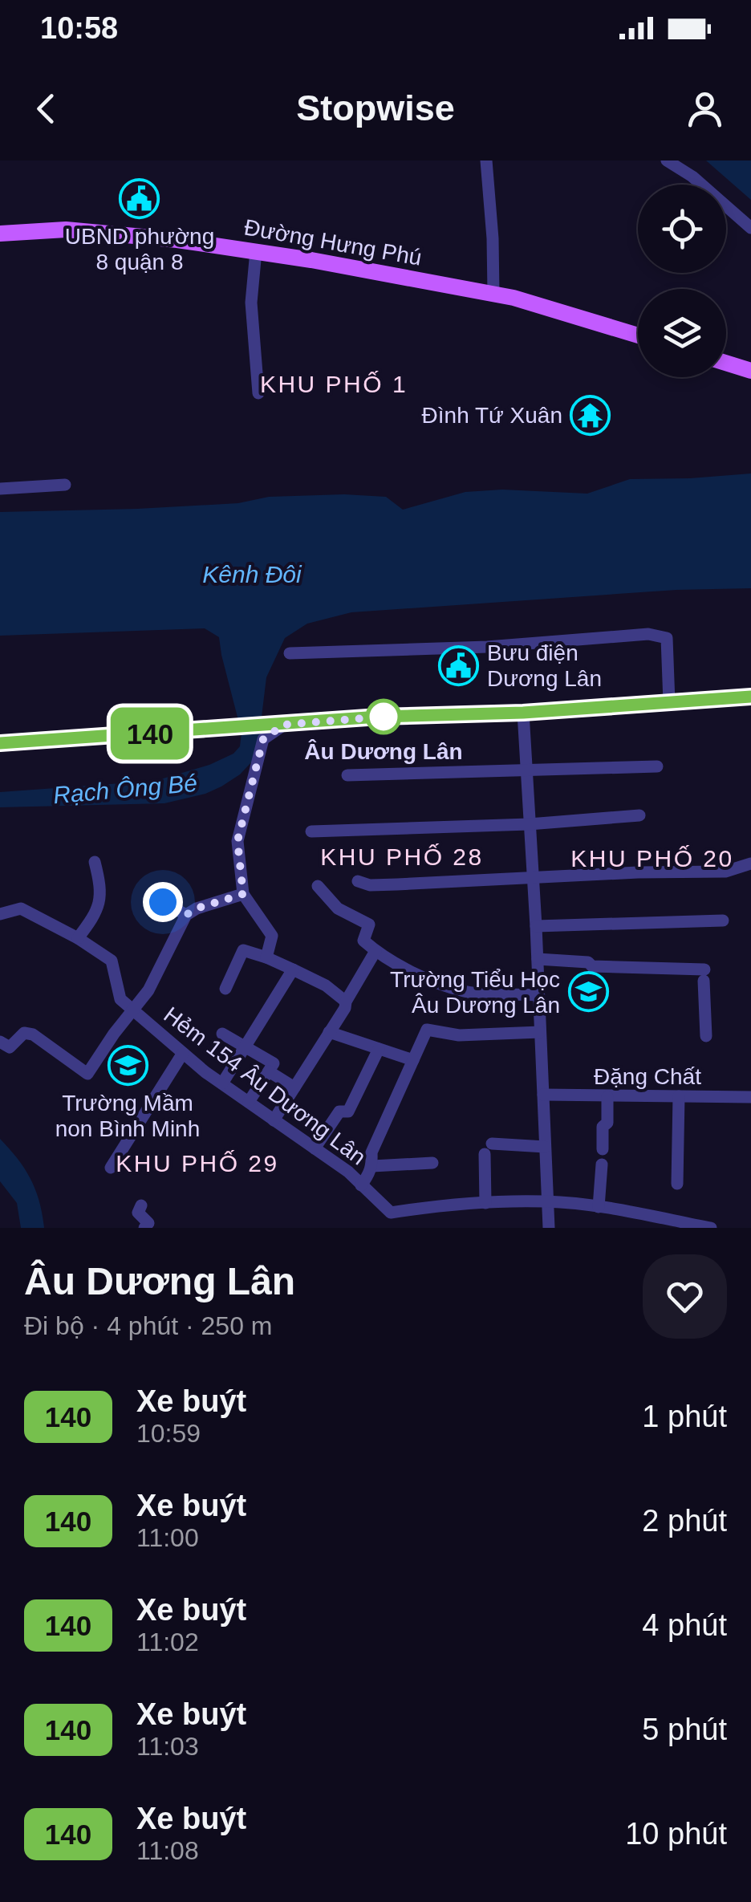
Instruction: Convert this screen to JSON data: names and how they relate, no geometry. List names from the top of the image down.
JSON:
{
  "streets": {
    "main road": ["Đường Hưng Phú"],
    "street": ["Đặng Chất", "Hẻm 154 Âu Dương Lân"]
  },
  "districts": [
    "KHU PHỐ 1",
    "KHU PHỐ 28",
    "KHU PHỐ 20",
    "KHU PHỐ 29"
  ],
  "water": ["Kênh Đôi", "Rạch Ông Bé"],
  "places": {
    "public building": ["UBND phường 8 quận 8", "Bưu điện Dương Lân"],
    "temple": ["Đình Tứ Xuân"],
    "other": ["Âu Dương Lân"],
    "school or university": ["Trường Tiểu Học Âu Dương Lân", "Trường Mầm non Bình Minh"]
  },
  "lines": ["bus line 140"],
  "page": {
    "status": "10:58",
    "header": "Stopwise",
    "on_map": "140",
    "heading": ["Âu Dương Lân", "Đi bộ · 4 phút · 250 m"],
    "list": [
      {
        "mark": "140",
        "name": "Xe buýt",
        "note": "10:59",
        "value": "1 phút"
      },
      {
        "mark": "140",
        "name": "Xe buýt",
        "note": "11:00",
        "value": "2 phút"
      },
      {
        "mark": "140",
        "name": "Xe buýt",
        "note": "11:02",
        "value": "4 phút"
      },
      {
        "mark": "140",
        "name": "Xe buýt",
        "note": "11:03",
        "value": "5 phút"
      },
      {
        "mark": "140",
        "name": "Xe buýt",
        "note": "11:08",
        "value": "10 phút"
      }
    ]
  }
}
